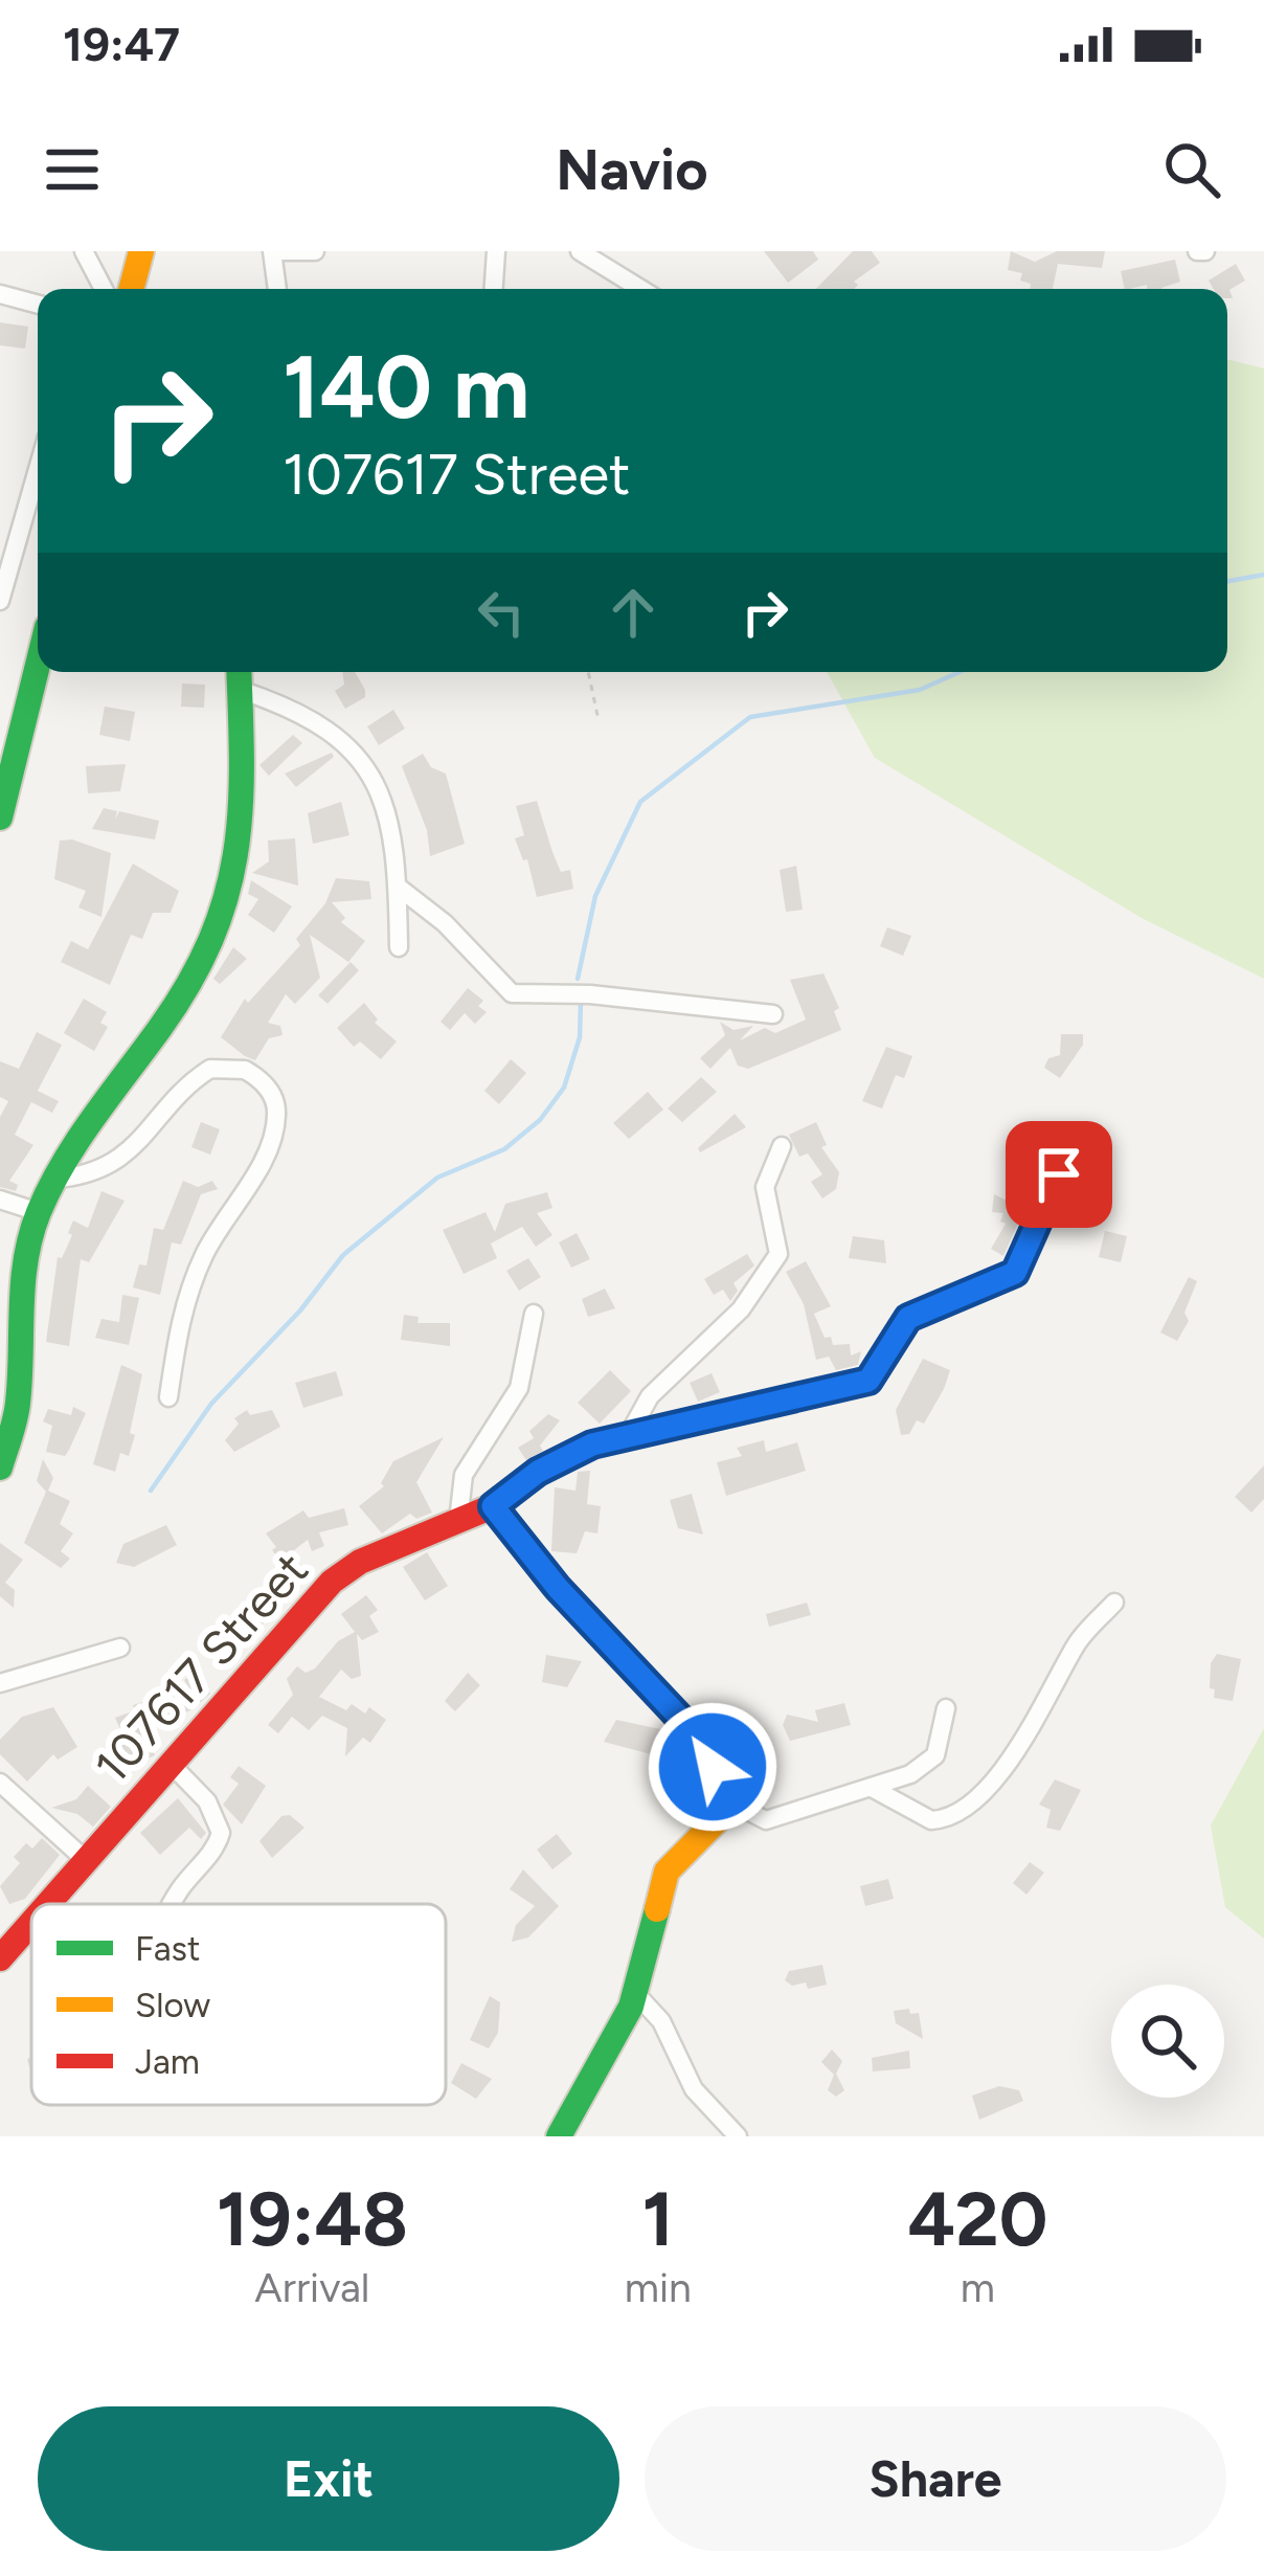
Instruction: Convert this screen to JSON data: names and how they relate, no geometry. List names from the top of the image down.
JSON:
{
  "streets": {
    "street": ["107617 Street"]
  },
  "legend": ["Fast", "Slow", "Jam"],
  "page": {
    "status": "19:47",
    "header": "Navio",
    "turn": ["140 m", "107617 Street"],
    "eta": [
      "19:48",
      "Arrival",
      "1",
      "min",
      "420",
      "m"
    ],
    "buttons": ["Exit", "Share"]
  }
}
